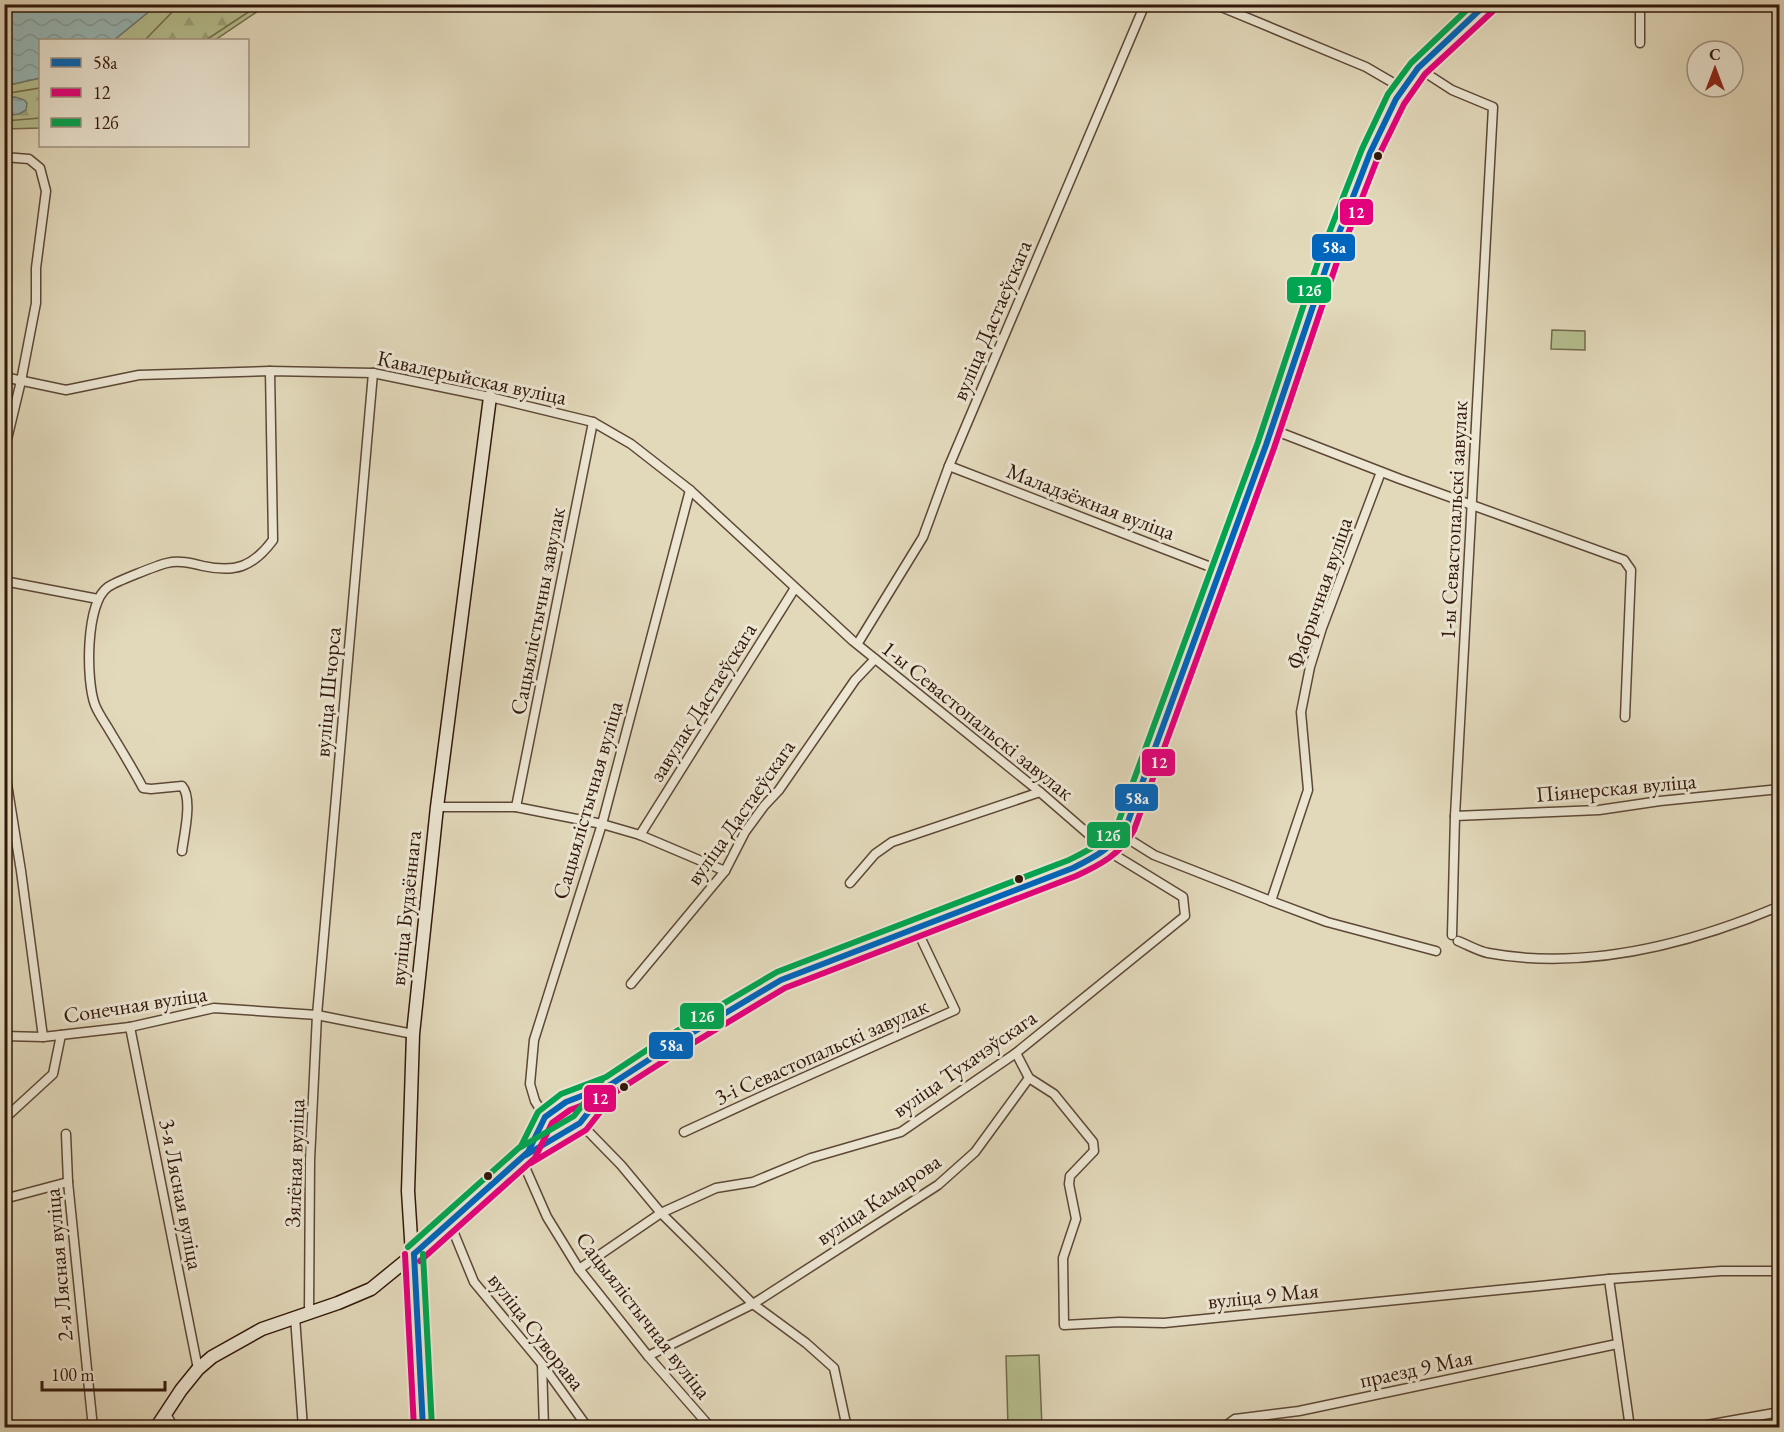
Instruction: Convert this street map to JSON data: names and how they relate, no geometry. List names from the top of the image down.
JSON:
{
  "streets": {
    "street": [
      "вуліца Дастаеўскага",
      "Кавалерыйская вуліца",
      "Маладзёжная вуліца",
      "1-ы Севастопальскі завулак",
      "Фабрычная вуліца",
      "Сацыялістычны завулак",
      "вуліца Шчорса",
      "завулак Дастаеўскага",
      "Піянерская вуліца",
      "Сацыялістычная вуліца",
      "вуліца Будзённага",
      "Сонечная вуліца",
      "3-і Севастопальскі завулак",
      "вуліца Тухачэўскага",
      "Зялёная вуліца",
      "3-я Лясная вуліца",
      "вуліца Камарова",
      "2-я Лясная вуліца",
      "вуліца 9 Мая",
      "вуліца Суворава",
      "праезд 9 Мая"
    ]
  },
  "crossings": [
    ["вуліца Дастаеўскага", "Кавалерыйская вуліца"],
    ["вуліца Дастаеўскага", "Маладзёжная вуліца"],
    ["вуліца Дастаеўскага", "1-ы Севастопальскі завулак"],
    ["Кавалерыйская вуліца", "1-ы Севастопальскі завулак"],
    ["Кавалерыйская вуліца", "Сацыялістычны завулак"],
    ["Кавалерыйская вуліца", "вуліца Шчорса"],
    ["Кавалерыйская вуліца", "завулак Дастаеўскага"],
    ["Кавалерыйская вуліца", "Сацыялістычная вуліца"],
    ["Кавалерыйская вуліца", "вуліца Будзённага"],
    ["1-ы Севастопальскі завулак", "Піянерская вуліца"],
    ["1-ы Севастопальскі завулак", "вуліца Тухачэўскага"],
    ["вуліца Шчорса", "Сонечная вуліца"],
    ["вуліца Шчорса", "Зялёная вуліца"],
    ["Сацыялістычная вуліца", "вуліца Тухачэўскага"],
    ["Сацыялістычная вуліца", "вуліца Камарова"],
    ["вуліца Будзённага", "Сонечная вуліца"],
    ["Сонечная вуліца", "Зялёная вуліца"],
    ["Сонечная вуліца", "3-я Лясная вуліца"],
    ["вуліца Тухачэўскага", "вуліца 9 Мая"],
    ["вуліца Камарова", "вуліца 9 Мая"]
  ],
  "lines": ["transit line 58а", "transit line 12б", "transit line 12"],
  "legend": ["58а", "12", "12б"],
  "scale_bar": "100 m",
  "north": "top"
}
